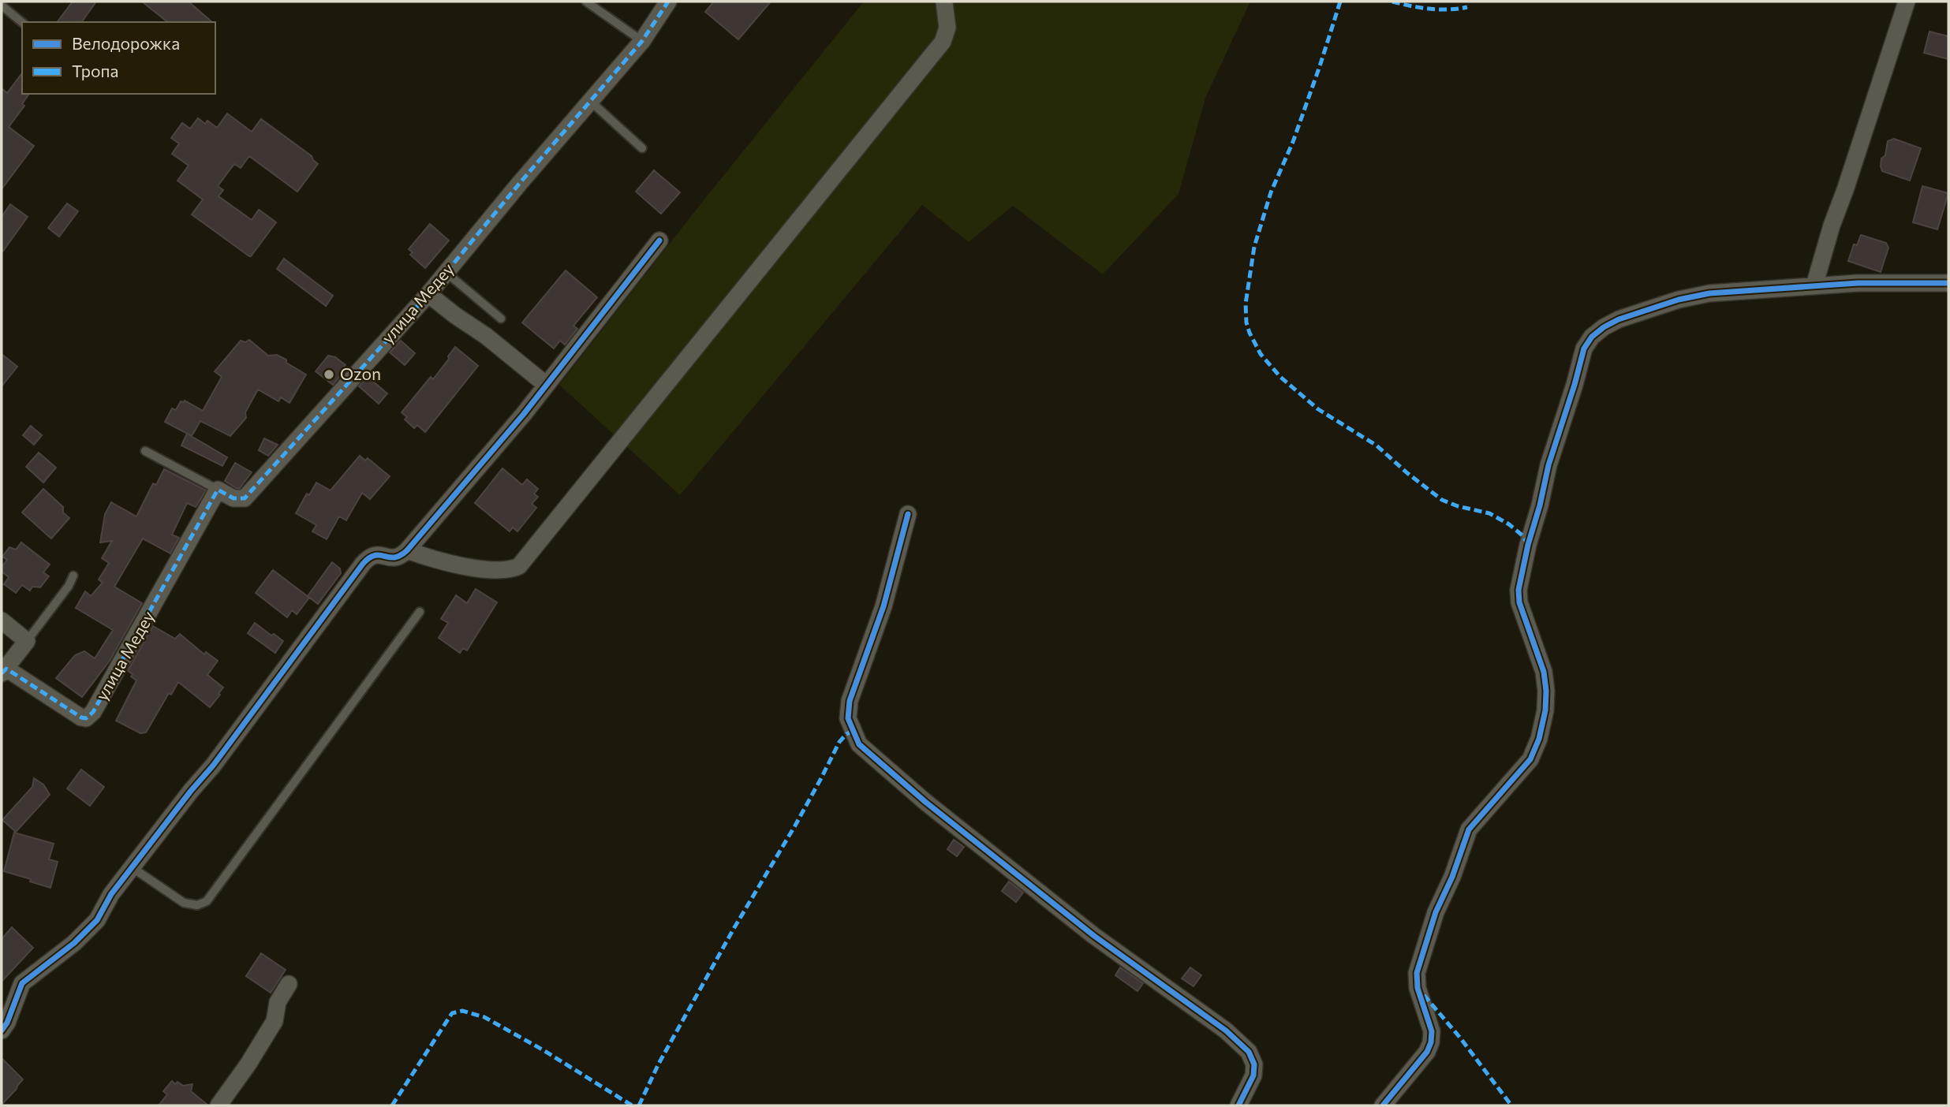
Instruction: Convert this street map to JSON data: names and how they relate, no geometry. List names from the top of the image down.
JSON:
{
  "streets": {
    "street": ["улица Медеу"]
  },
  "places": ["Ozon"],
  "legend": ["Велодорожка", "Тропа"]
}
